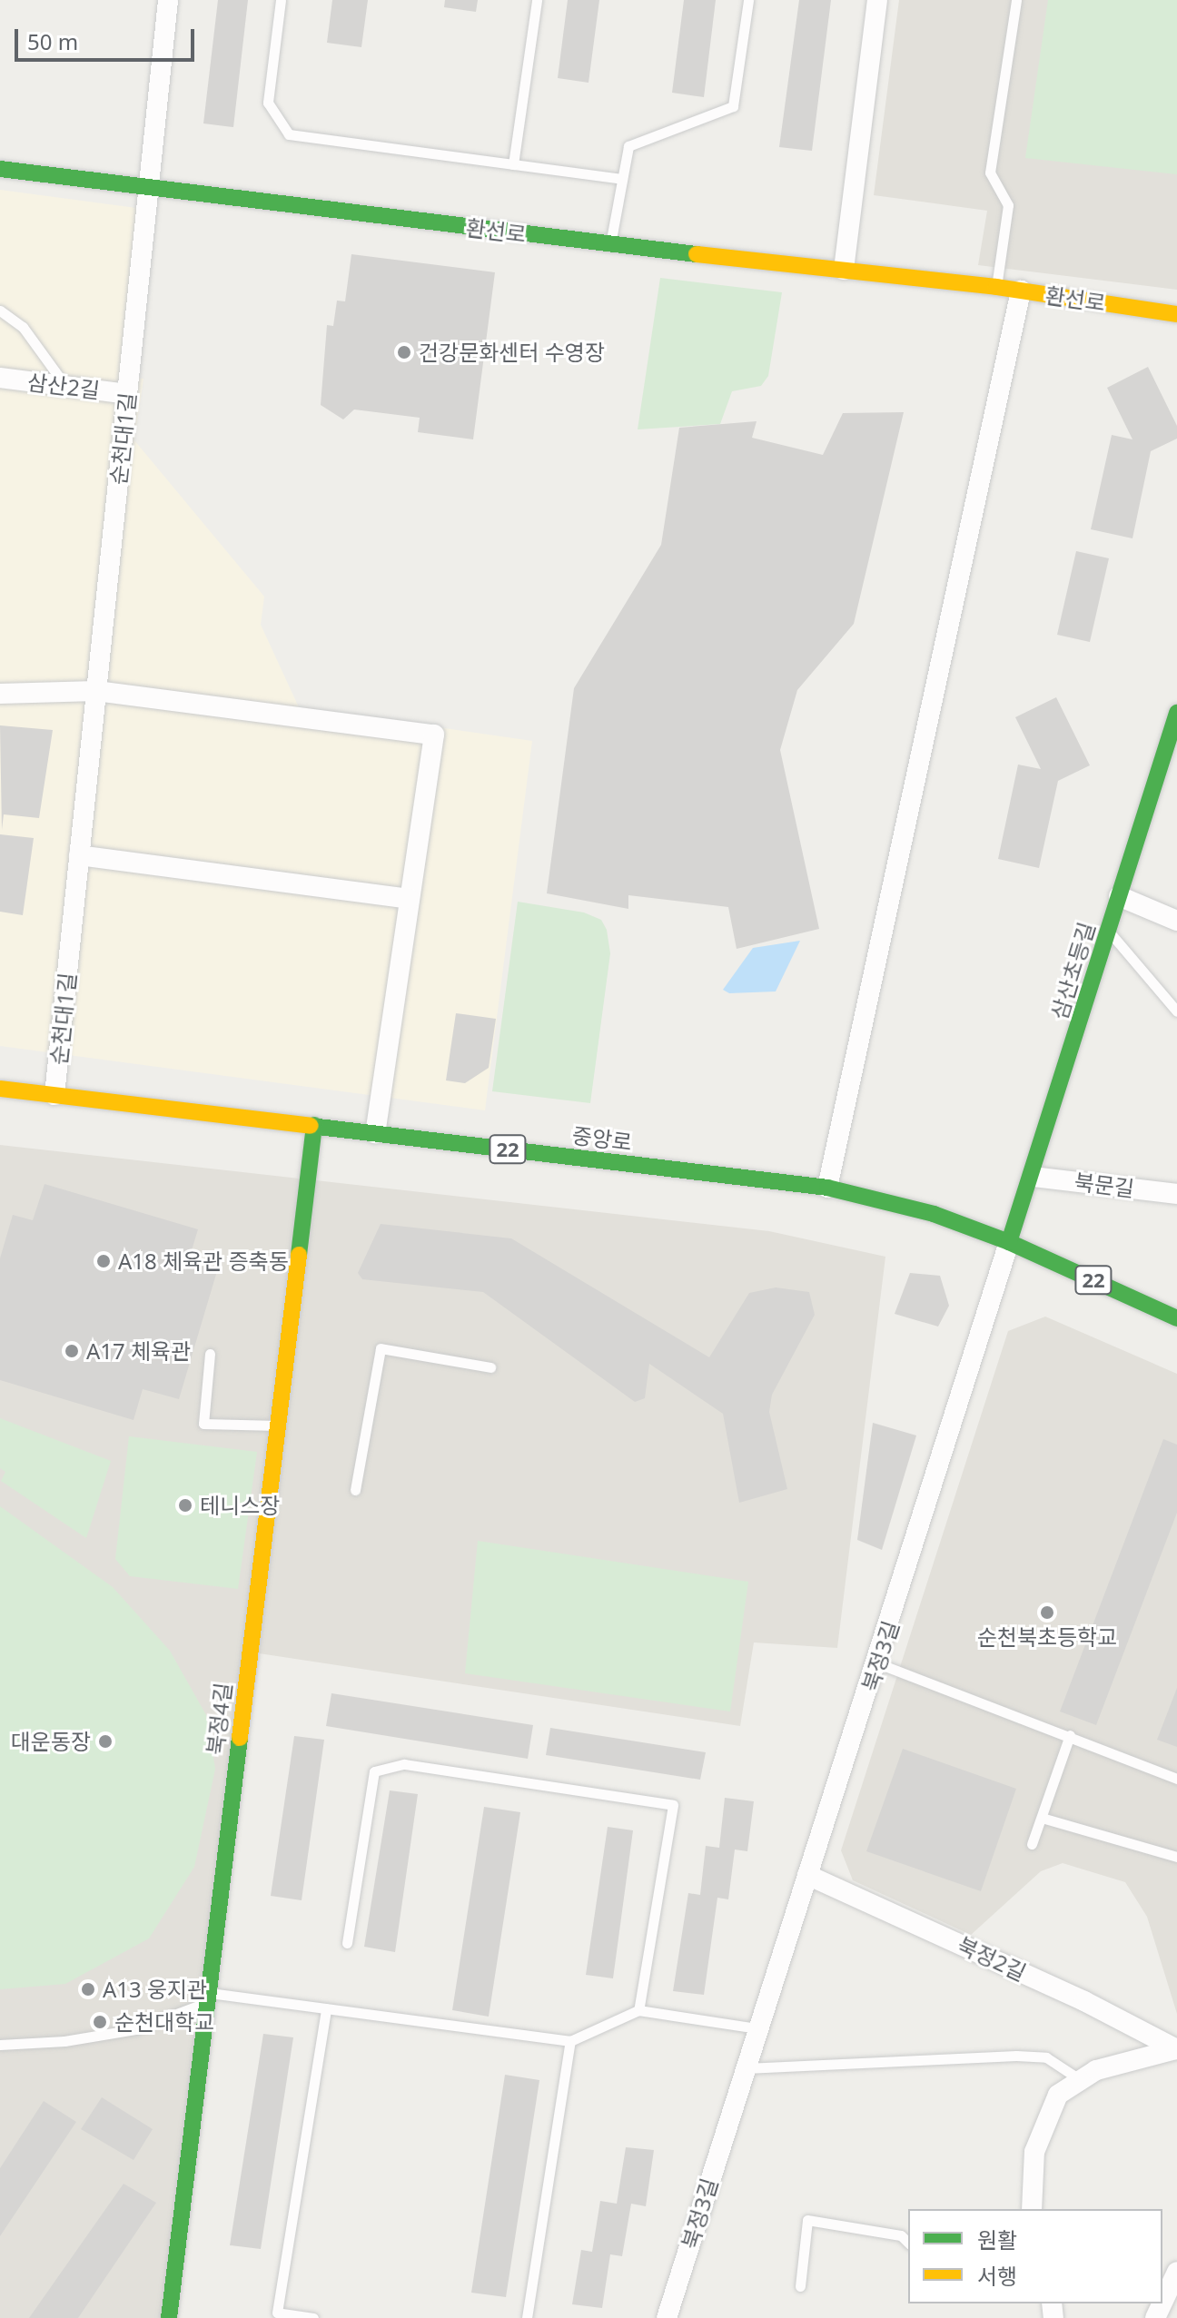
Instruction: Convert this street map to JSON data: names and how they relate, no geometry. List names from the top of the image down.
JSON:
{
  "streets": {
    "street": [
      "환선로",
      "삼산2길",
      "순천대1길",
      "삼산초등길",
      "중앙로",
      "22",
      "북문길",
      "북정3길",
      "북정4길",
      "북정2길"
    ]
  },
  "crossings": [
    ["환선로", "순천대1길"],
    ["삼산2길", "순천대1길"],
    ["순천대1길", "중앙로"],
    ["삼산초등길", "중앙로"],
    ["삼산초등길", "북문길"],
    ["삼산초등길", "북정3길"],
    ["중앙로", "북정3길"],
    ["중앙로", "북정4길"],
    ["북정3길", "북정2길"]
  ],
  "places": [
    "건강문화센터 수영장",
    "A18 체육관 증축동",
    "A17 체육관",
    "테니스장",
    "순천북초등학교",
    "대운동장",
    "A13 웅지관",
    "순천대학교"
  ],
  "legend": ["원활", "서행"],
  "scale_bar": "50 m"
}
